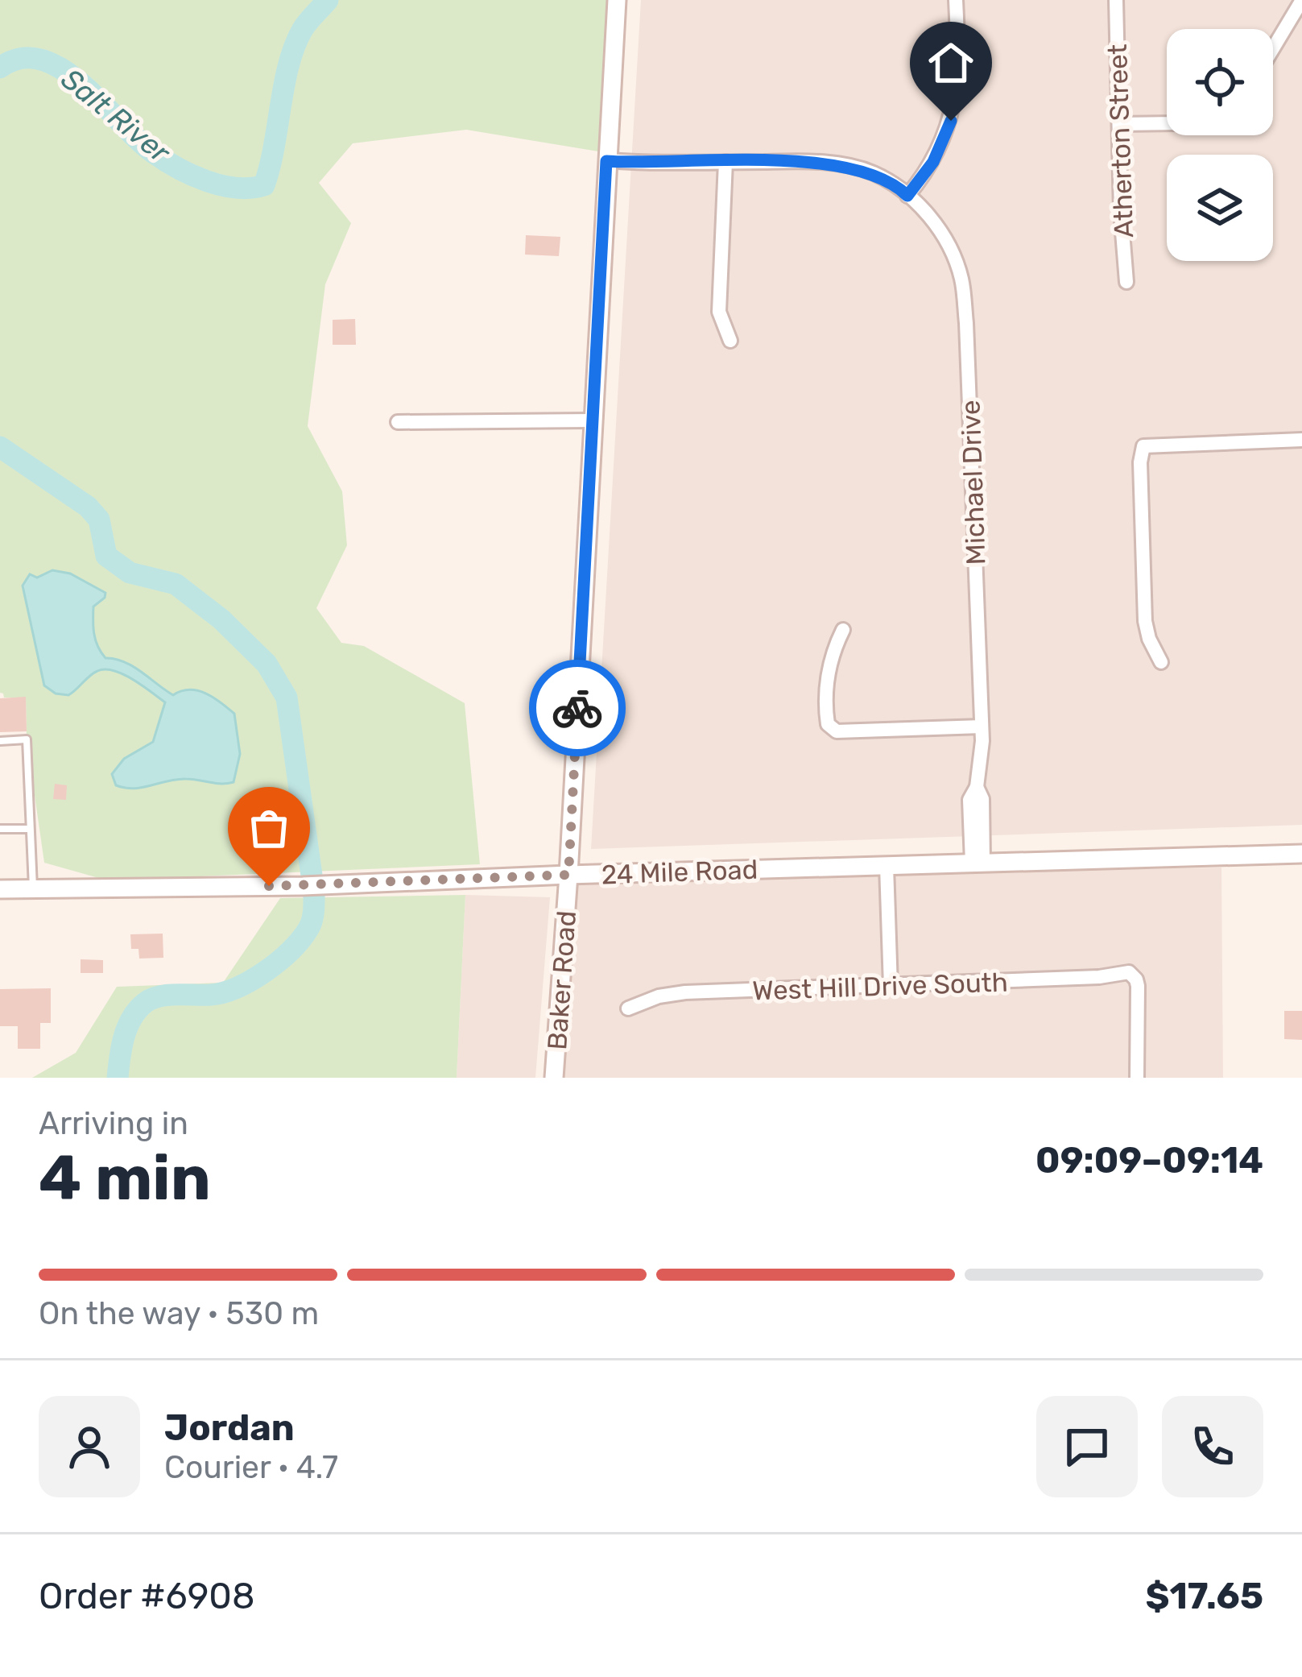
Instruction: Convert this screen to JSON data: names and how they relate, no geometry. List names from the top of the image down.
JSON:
{
  "streets": {
    "street": [
      "Atherton Street",
      "Michael Drive",
      "24 Mile Road",
      "Baker Road",
      "West Hill Drive South"
    ]
  },
  "crossings": [
    ["Michael Drive", "24 Mile Road"],
    ["Michael Drive", "Baker Road"],
    ["24 Mile Road", "Baker Road"]
  ],
  "water": ["Salt River"],
  "page": {
    "heading": ["4 min", "Arriving in", "09:09–09:14"],
    "panel": [
      "Jordan",
      "Courier · 4.7",
      "Order #6908",
      "$17.65"
    ],
    "bar": "On the way · 530 m"
  }
}
